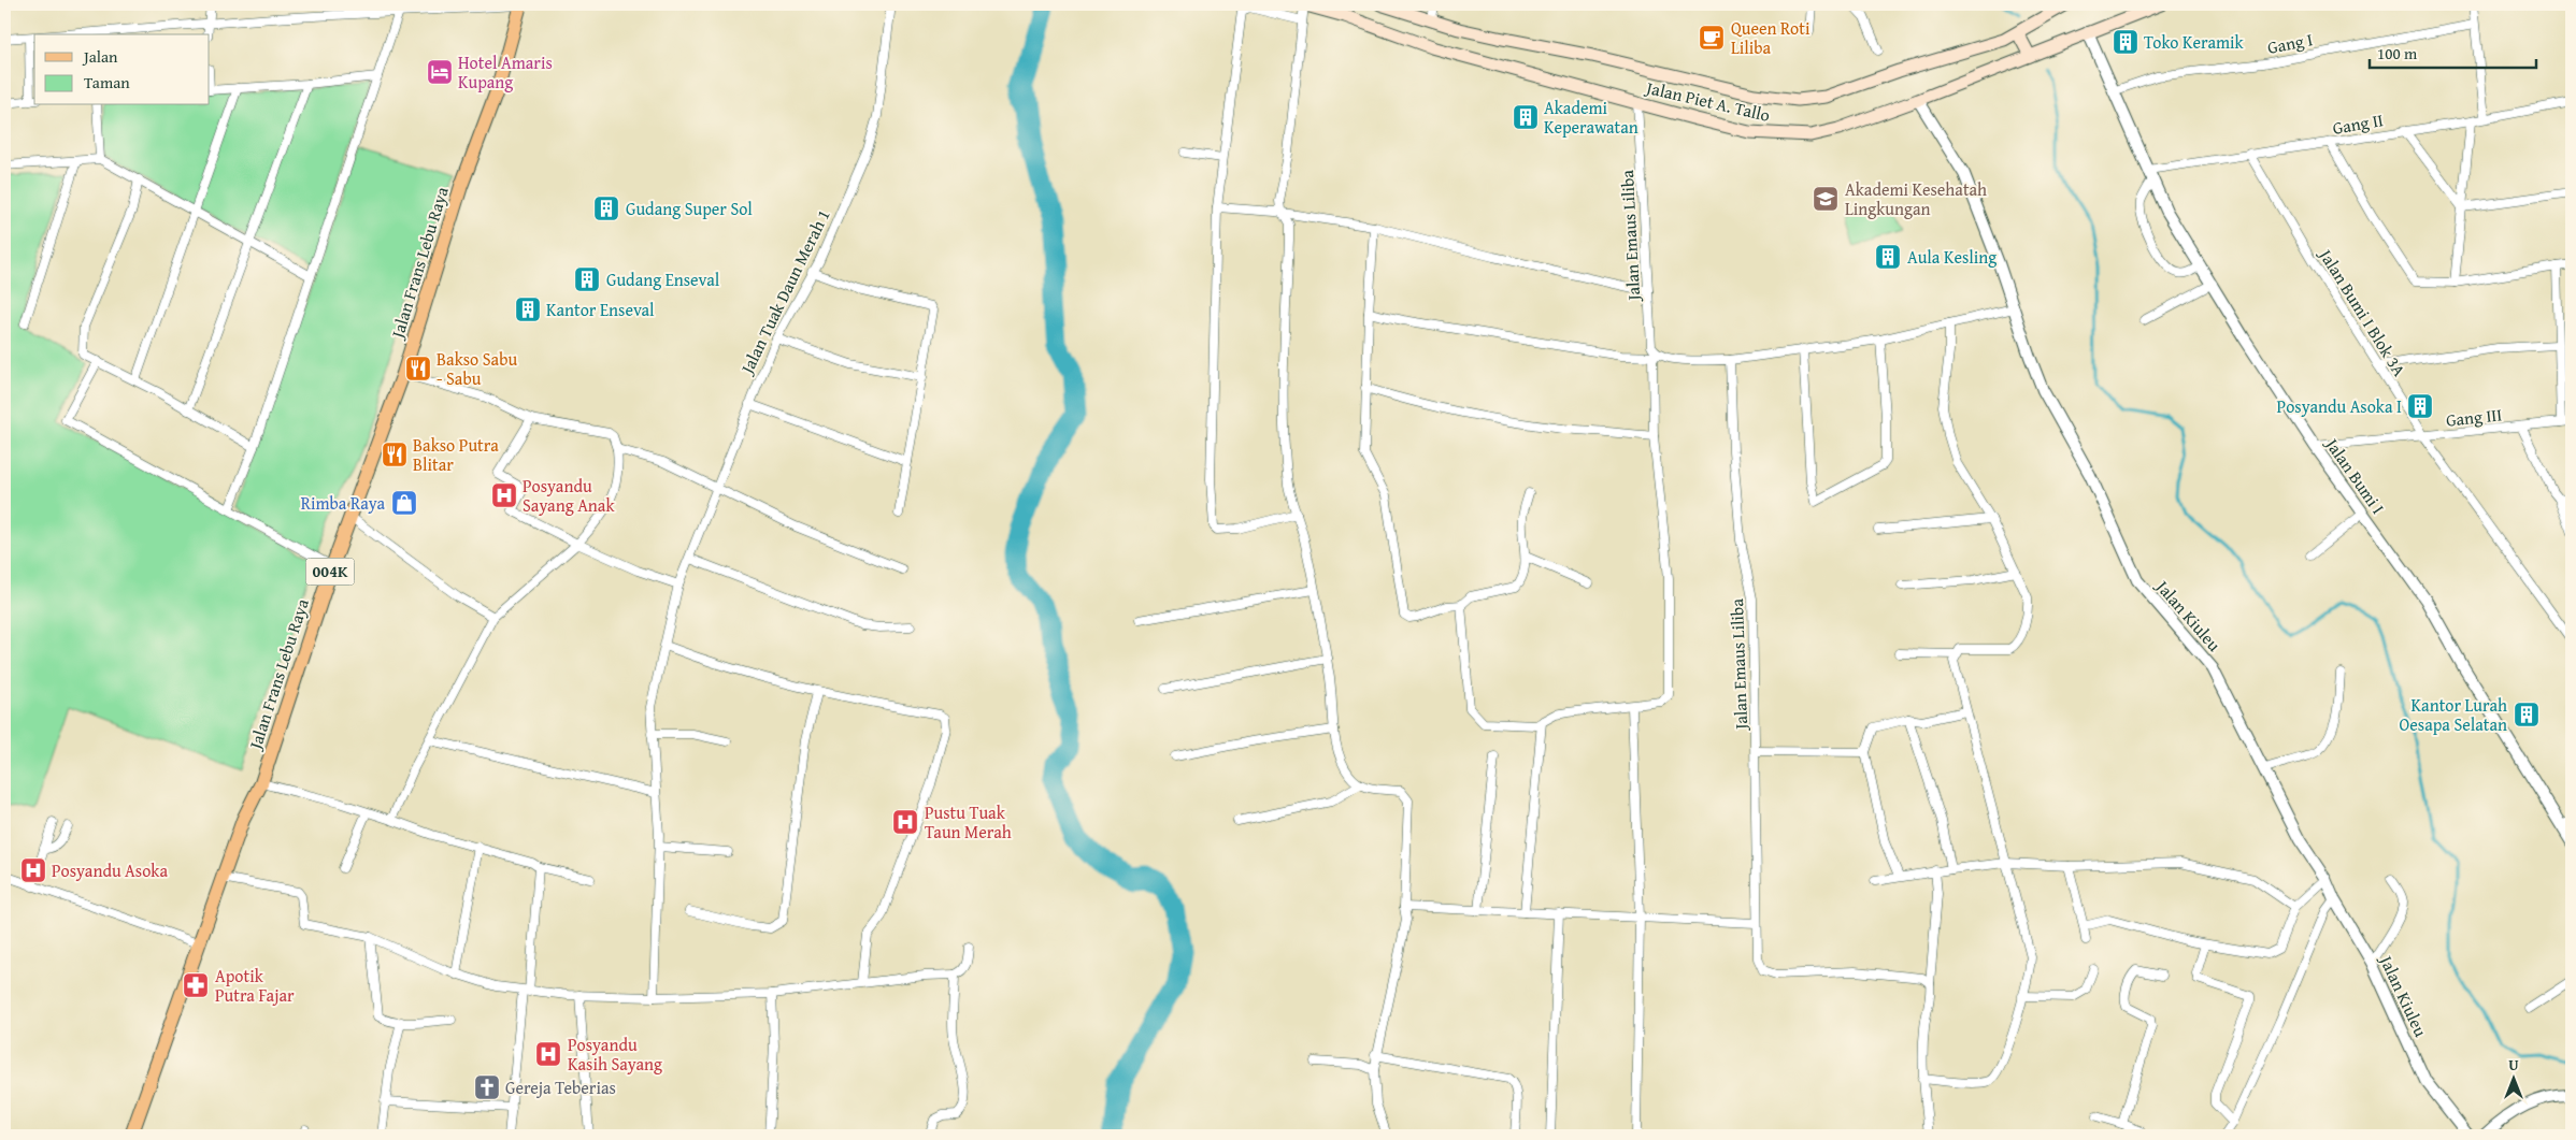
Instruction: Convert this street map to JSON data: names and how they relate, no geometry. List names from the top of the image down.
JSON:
{
  "streets": {
    "main road": ["Jalan Piet A. Tallo", "Jalan Frans Lebu Raya", "004K"],
    "street": [
      "Gang I",
      "Gang II",
      "Jalan Emaus Liliba",
      "Jalan Tuak Daun Merah 1",
      "Jalan Bumi I Blok 3A",
      "Gang III",
      "Jalan Bumi I",
      "Jalan Kiuleu"
    ]
  },
  "crossings": [
    ["Gang I", "Jalan Bumi I"],
    ["Jalan Piet A. Tallo", "Jalan Emaus Liliba"],
    ["Jalan Piet A. Tallo", "Jalan Bumi I"],
    ["Jalan Piet A. Tallo", "Jalan Kiuleu"],
    ["Gang II", "Jalan Bumi I Blok 3A"],
    ["Gang II", "Jalan Bumi I"],
    ["Jalan Bumi I Blok 3A", "Gang III"],
    ["Gang III", "Jalan Bumi I"]
  ],
  "places": {
    "cafe": ["Queen Roti Liliba"],
    "building": [
      "Toko Keramik",
      "Akademi Keperawatan",
      "Gudang Super Sol",
      "Aula Kesling",
      "Gudang Enseval",
      "Kantor Enseval",
      "Posyandu Asoka I",
      "Kantor Lurah Oesapa Selatan"
    ],
    "hotel": ["Hotel Amaris Kupang"],
    "school or university": ["Akademi Kesehatah Lingkungan"],
    "restaurant": ["Bakso Sabu - Sabu", "Bakso Putra Blitar"],
    "hospital": [
      "Posyandu Sayang Anak",
      "Pustu Tuak Taun Merah",
      "Posyandu Asoka",
      "Posyandu Kasih Sayang"
    ],
    "shop": ["Rimba Raya"],
    "pharmacy": ["Apotik Putra Fajar"],
    "church": ["Gereja Teberias"]
  },
  "legend": ["Jalan", "Taman"],
  "scale_bar": "100 m",
  "north": "top"
}
